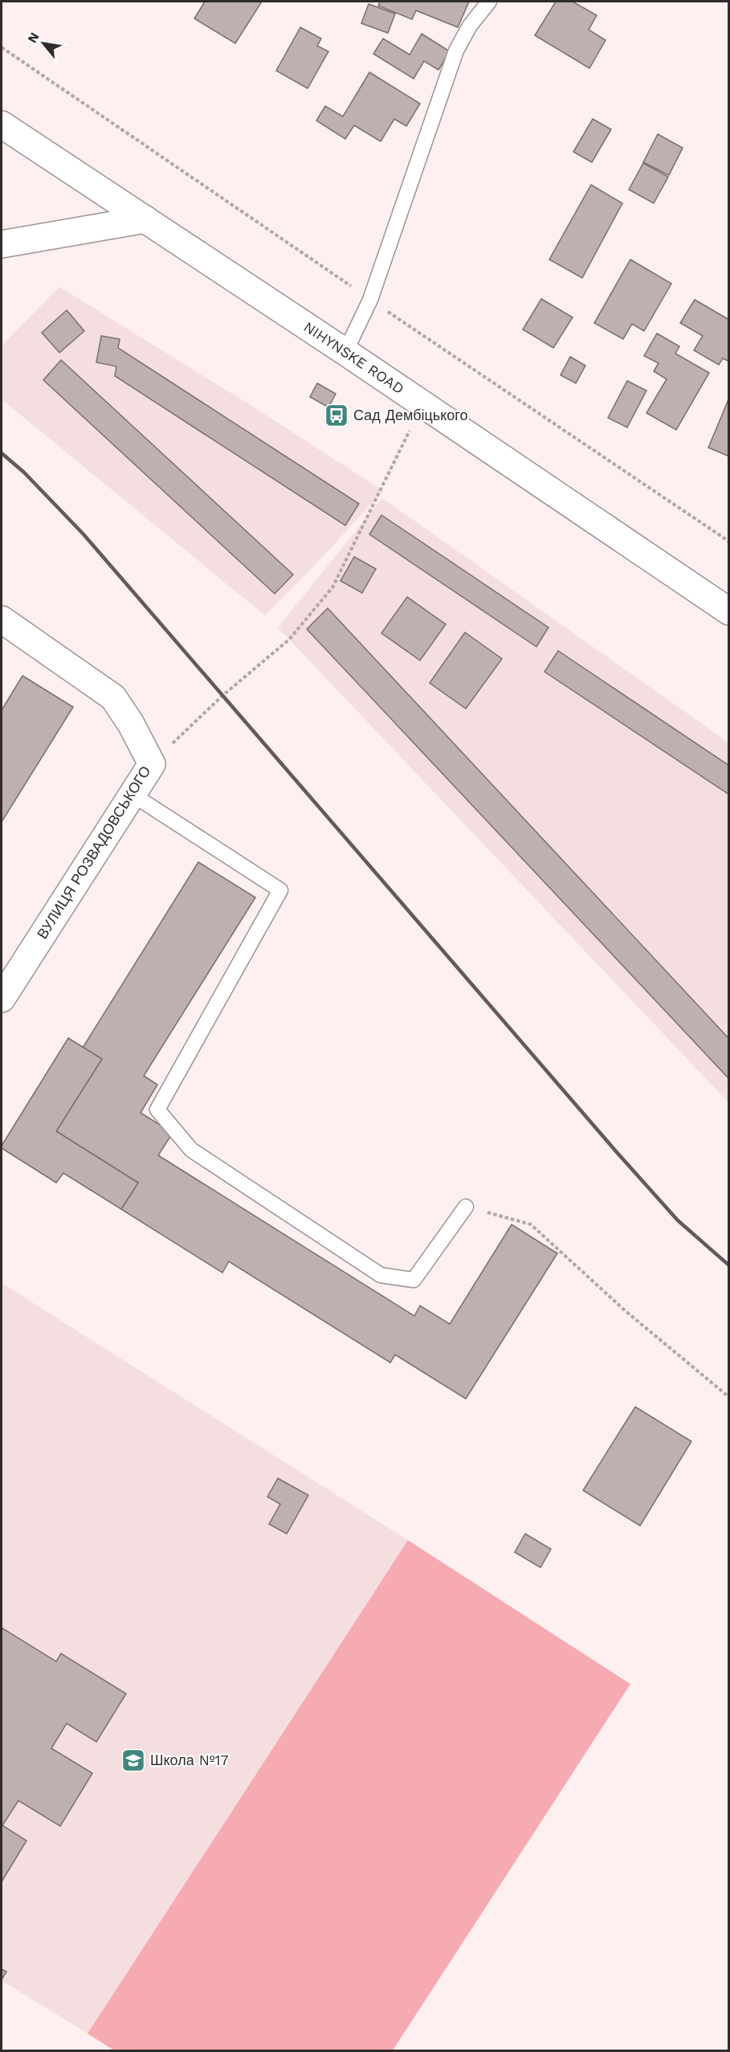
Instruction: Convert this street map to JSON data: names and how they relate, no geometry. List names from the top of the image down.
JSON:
{
  "streets": {
    "main road": ["NIHYNSKE ROAD", "ВУЛИЦЯ РОЗВАДОВСЬКОГО"]
  },
  "places": {
    "bus stop": ["Сад Дембіцького"],
    "school or university": ["Школа №17"]
  },
  "north": "top left"
}
